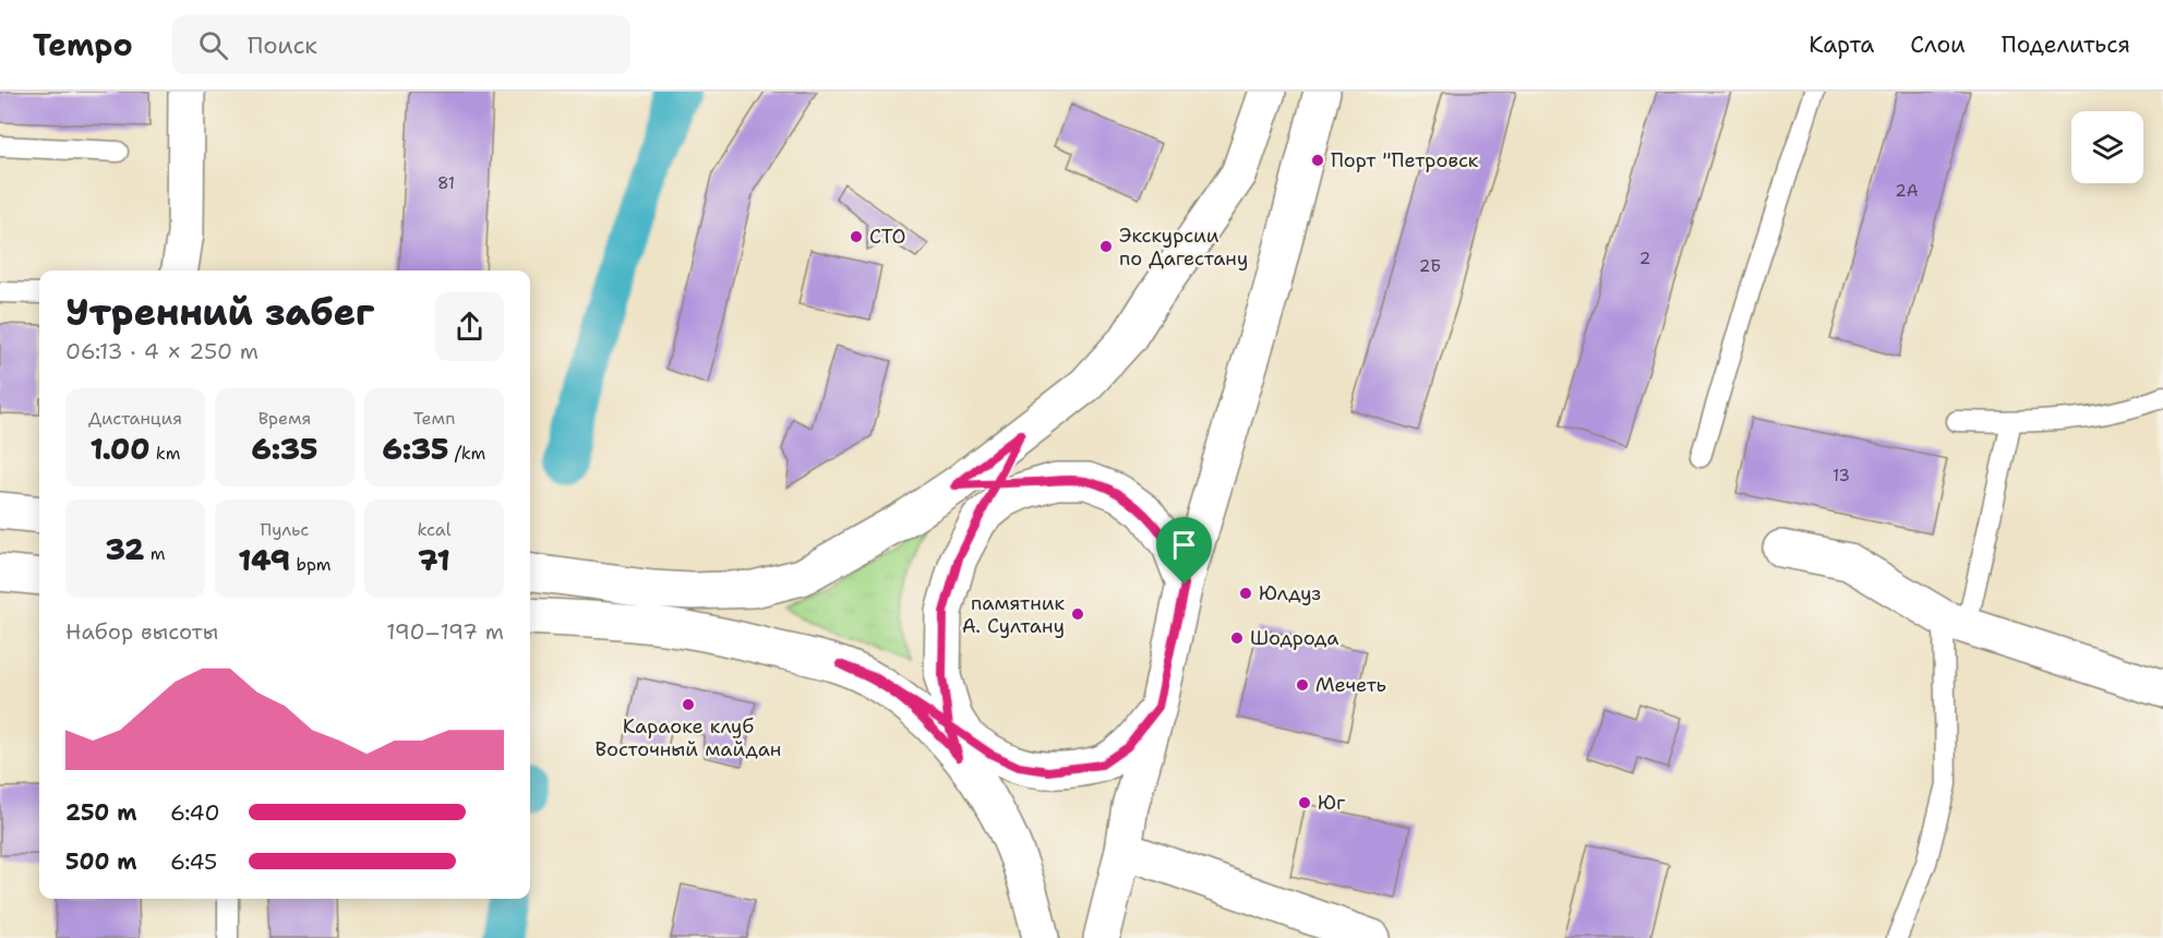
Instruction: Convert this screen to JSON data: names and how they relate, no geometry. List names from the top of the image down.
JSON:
{
  "places": [
    "Порт \"Петровск",
    "СТО",
    "Экскурсии по Дагестану",
    "Юлдуз",
    "памятник А. Султану",
    "Шодрода",
    "Мечеть",
    "Караоке клуб Восточный майдан",
    "Юг"
  ],
  "house_numbers": [
    "81",
    "2А",
    "2",
    "2Б",
    "13"
  ],
  "page": {
    "header": "Tempo",
    "search": "Поиск",
    "nav": ["Карта", "Слои", "Поделиться"],
    "heading": ["Утренний забег", "06:13 · 4 × 250 m"],
    "stats": [
      ["Дистанция", "1.00 km"],
      ["Время", "6:35"],
      ["Темп", "6:35 /km"],
      ["32 m"],
      ["Пульс", "149 bpm"],
      ["kcal", "71"]
    ],
    "chart": ["Набор высоты", "190–197 m"],
    "list": [
      {
        "name": "250 m",
        "note": "6:40"
      },
      {
        "name": "500 m",
        "note": "6:45"
      }
    ]
  }
}
